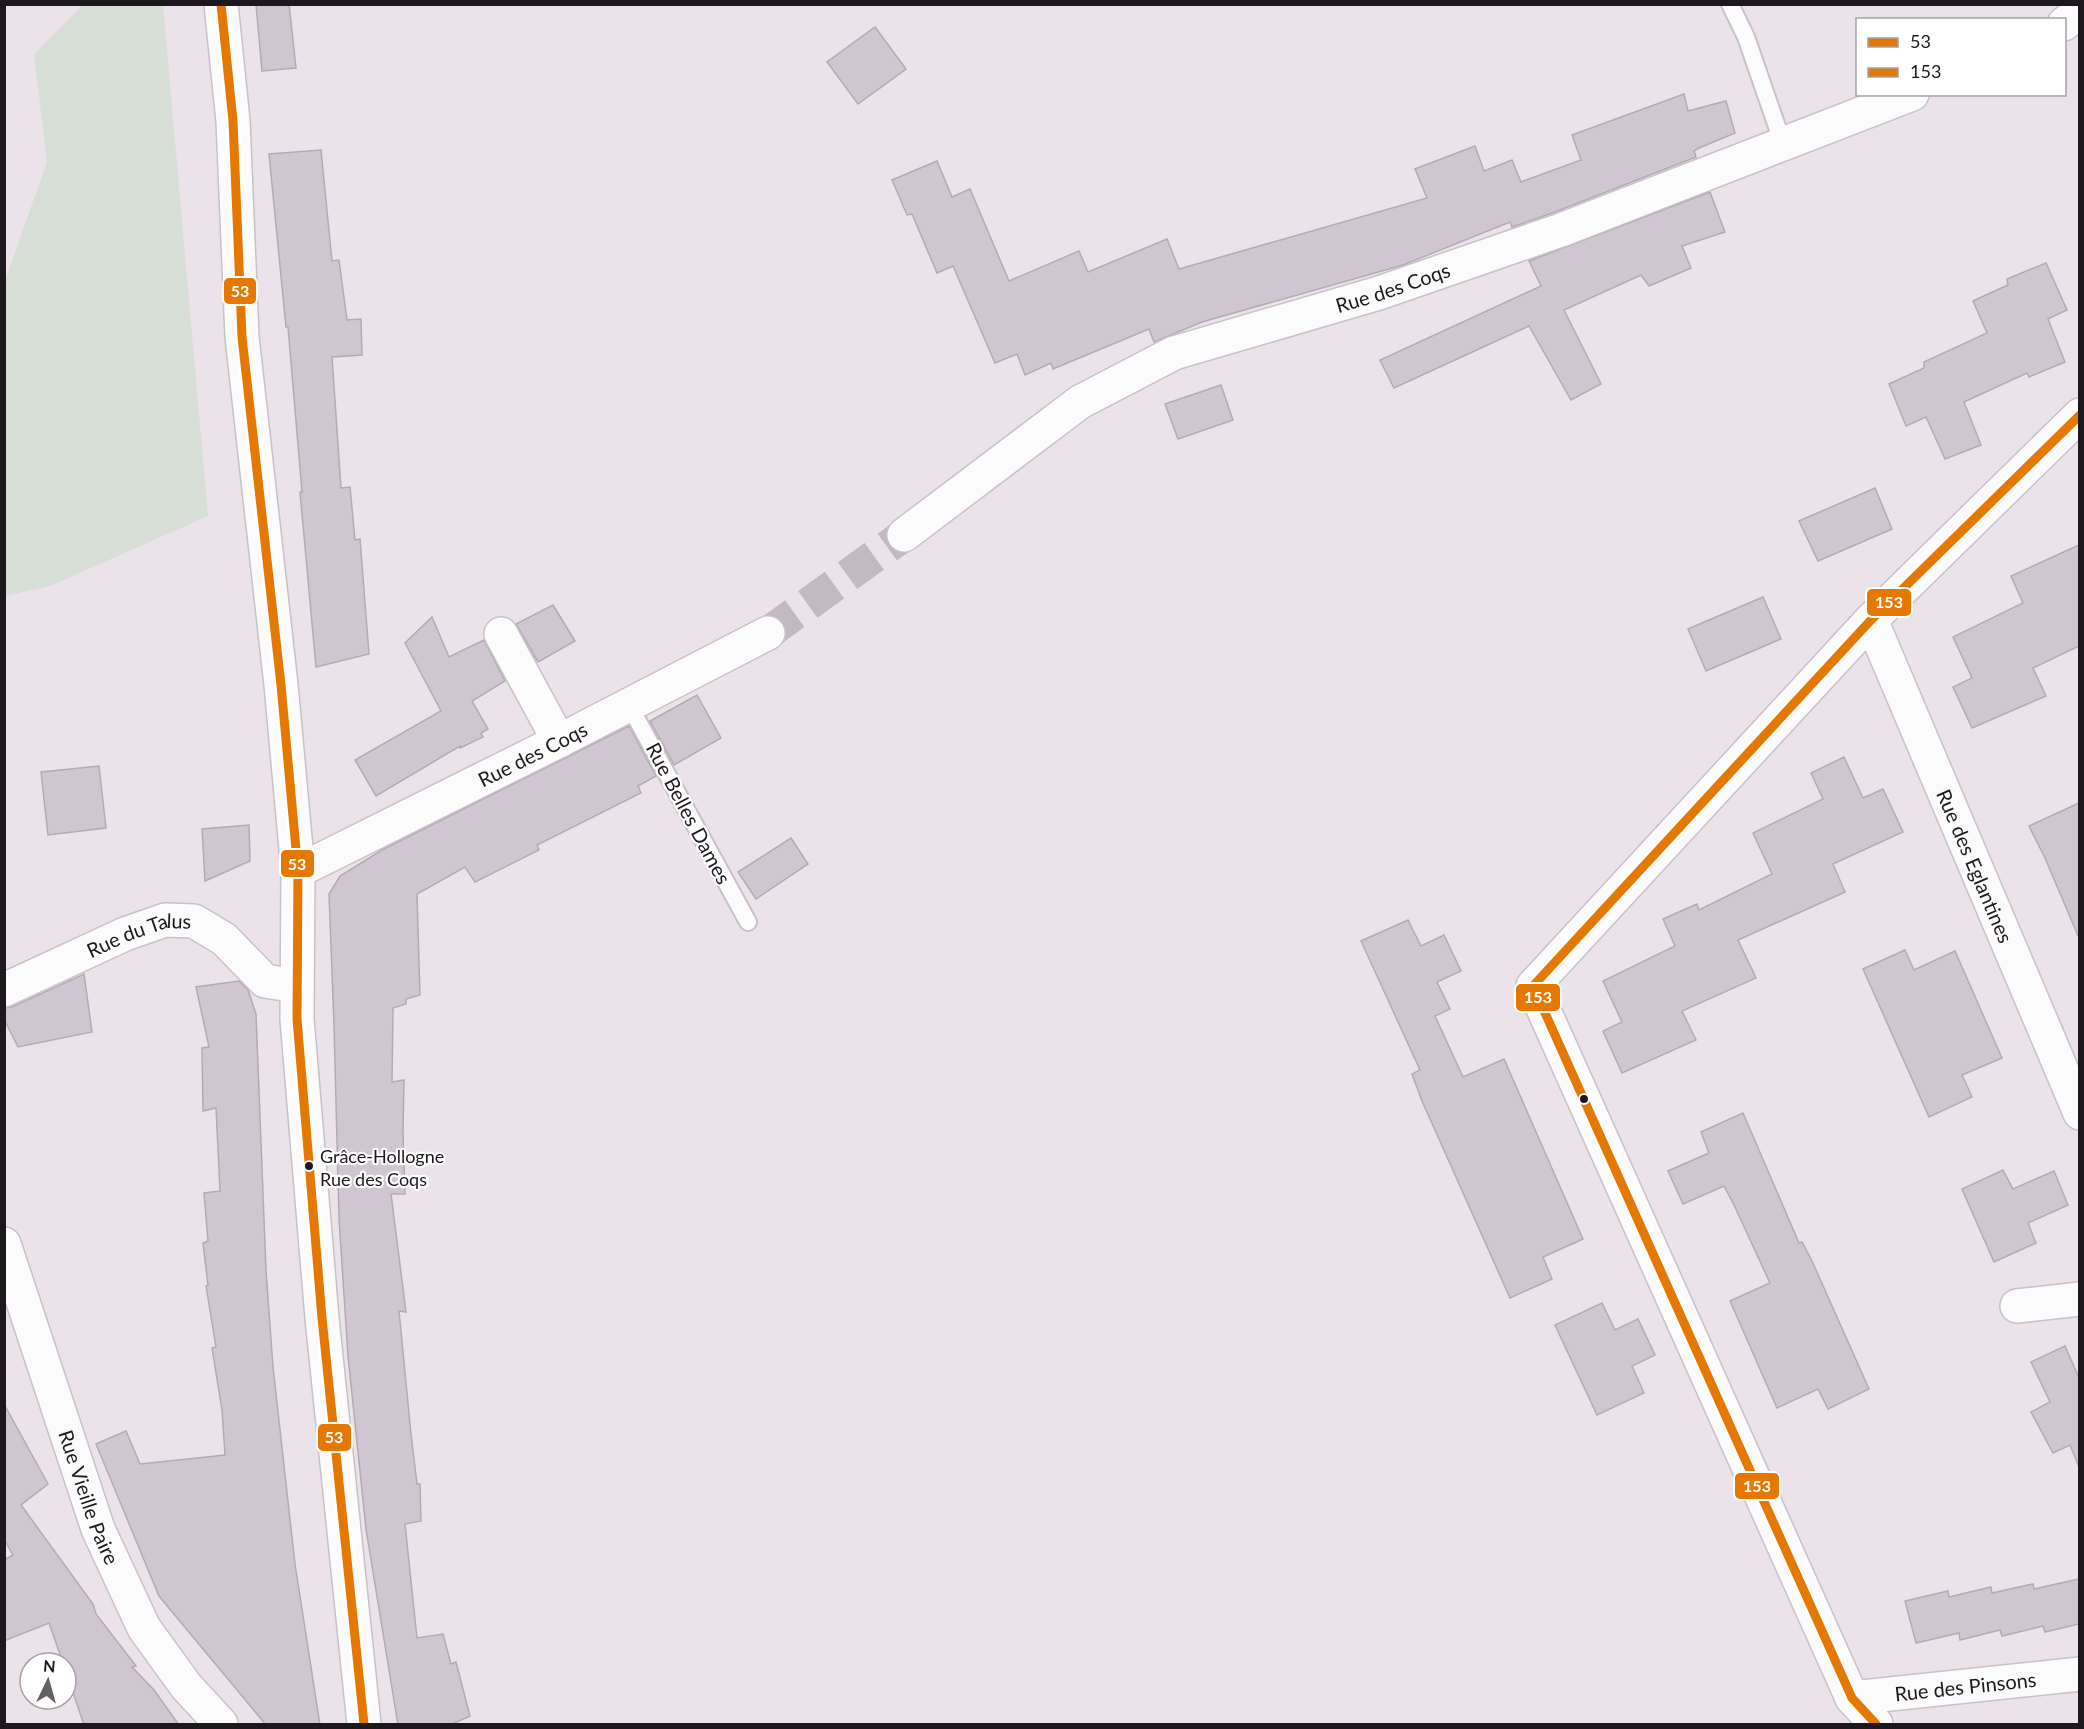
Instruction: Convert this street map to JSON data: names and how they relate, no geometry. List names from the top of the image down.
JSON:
{
  "streets": {
    "street": [
      "Rue des Coqs",
      "Rue des Eglantines",
      "Rue du Talus",
      "Rue Vieille Paire",
      "Rue des Pinsons"
    ],
    "lane": ["Rue Belles Dames"]
  },
  "crossings": [
    ["Rue des Coqs", "Rue Belles Dames"]
  ],
  "places": ["Grâce-Hollogne Rue des Coqs"],
  "lines": ["transit line 53", "transit line 153"],
  "legend": ["53", "153"],
  "north": "top"
}
